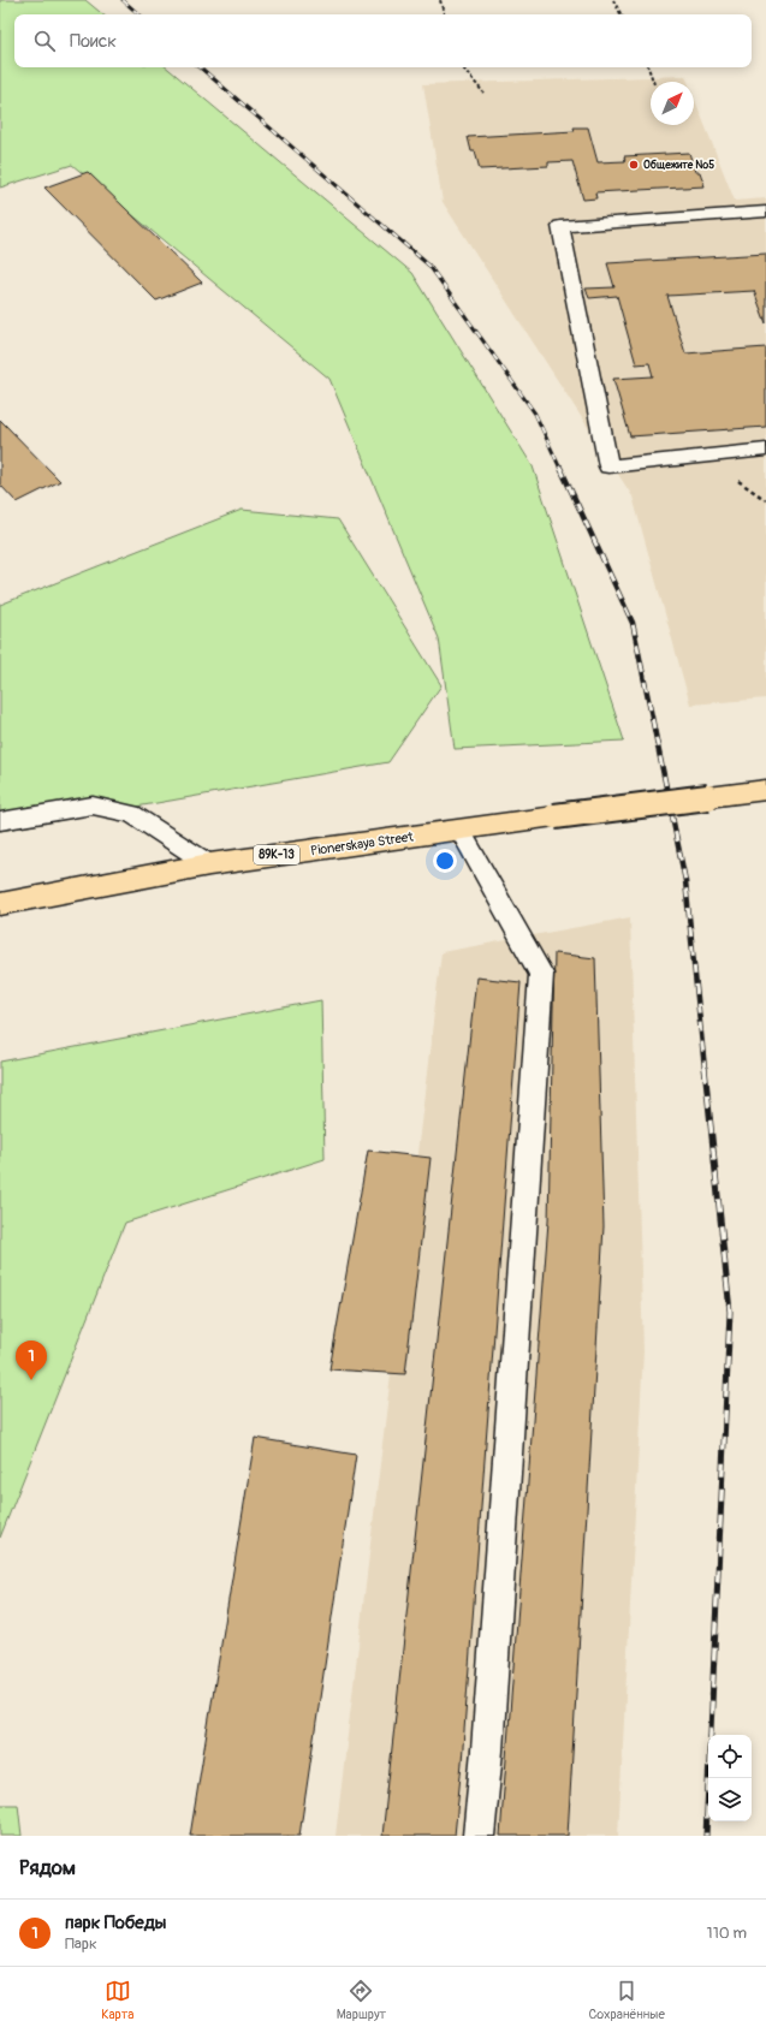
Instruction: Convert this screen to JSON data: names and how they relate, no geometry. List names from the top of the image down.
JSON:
{
  "streets": {
    "main road": ["Pionerskaya Street", "89К-13"]
  },
  "places": ["Общежите №5"],
  "north": "top right",
  "page": {
    "search": "Поиск",
    "pins": "1",
    "heading": "Рядом",
    "list": [
      {
        "mark": "1",
        "name": "парк Победы",
        "note": "Парк",
        "value": "110 m"
      }
    ],
    "nav": ["Карта", "Маршрут", "Сохранённые"]
  }
}
